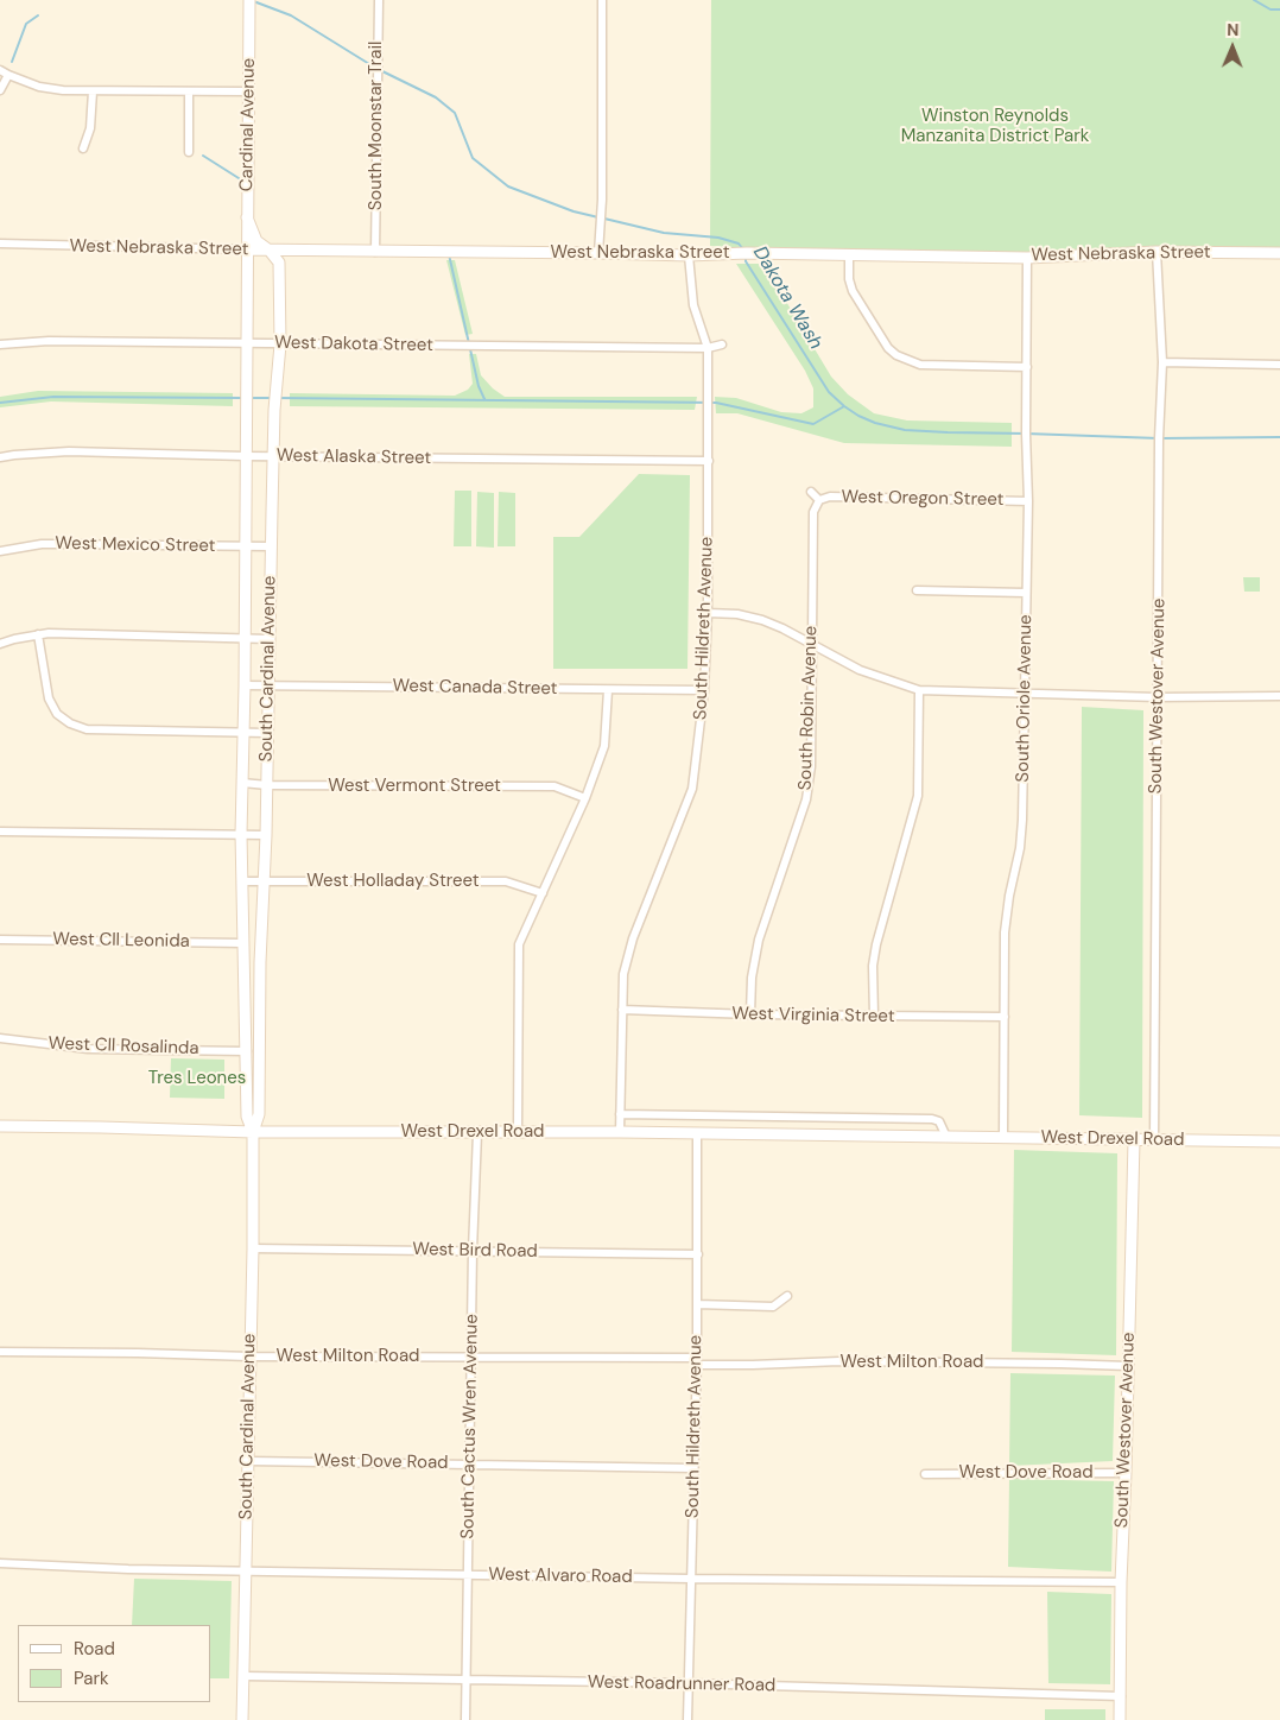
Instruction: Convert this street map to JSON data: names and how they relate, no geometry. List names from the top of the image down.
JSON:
{
  "streets": {
    "street": [
      "Cardinal Avenue",
      "South Moonstar Trail",
      "West Nebraska Street",
      "West Dakota Street",
      "West Alaska Street",
      "West Oregon Street",
      "West Mexico Street",
      "South Hildreth Avenue",
      "South Cardinal Avenue",
      "West Canada Street",
      "South Westover Avenue",
      "South Oriole Avenue",
      "South Robin Avenue",
      "West Vermont Street",
      "West Holladay Street",
      "West Cll Leonida",
      "West Virginia Street",
      "West Cll Rosalinda",
      "West Drexel Road",
      "West Bird Road",
      "West Milton Road",
      "South Cactus Wren Avenue",
      "West Dove Road",
      "West Alvaro Road",
      "West Roadrunner Road"
    ]
  },
  "crossings": [
    ["Cardinal Avenue", "West Nebraska Street"],
    ["Cardinal Avenue", "South Cardinal Avenue"],
    ["South Moonstar Trail", "West Nebraska Street"],
    ["West Nebraska Street", "South Hildreth Avenue"],
    ["West Nebraska Street", "South Cardinal Avenue"],
    ["West Nebraska Street", "South Westover Avenue"],
    ["West Nebraska Street", "South Oriole Avenue"],
    ["West Dakota Street", "South Hildreth Avenue"],
    ["West Dakota Street", "South Cardinal Avenue"],
    ["West Alaska Street", "South Hildreth Avenue"],
    ["West Alaska Street", "South Cardinal Avenue"],
    ["West Oregon Street", "South Oriole Avenue"],
    ["West Oregon Street", "South Robin Avenue"],
    ["West Mexico Street", "South Cardinal Avenue"],
    ["South Hildreth Avenue", "West Canada Street"],
    ["South Hildreth Avenue", "West Virginia Street"],
    ["South Hildreth Avenue", "West Drexel Road"],
    ["South Hildreth Avenue", "West Bird Road"],
    ["South Hildreth Avenue", "West Milton Road"],
    ["South Hildreth Avenue", "West Dove Road"],
    ["South Hildreth Avenue", "West Alvaro Road"],
    ["South Hildreth Avenue", "West Roadrunner Road"],
    ["South Cardinal Avenue", "West Canada Street"],
    ["South Cardinal Avenue", "West Vermont Street"],
    ["South Cardinal Avenue", "West Holladay Street"],
    ["South Cardinal Avenue", "West Cll Leonida"],
    ["South Cardinal Avenue", "West Cll Rosalinda"],
    ["South Cardinal Avenue", "West Drexel Road"],
    ["South Cardinal Avenue", "West Bird Road"],
    ["South Cardinal Avenue", "West Milton Road"],
    ["South Cardinal Avenue", "West Dove Road"],
    ["South Cardinal Avenue", "West Alvaro Road"],
    ["South Cardinal Avenue", "West Roadrunner Road"],
    ["South Westover Avenue", "West Drexel Road"],
    ["South Westover Avenue", "West Milton Road"],
    ["South Westover Avenue", "West Dove Road"],
    ["South Westover Avenue", "West Alvaro Road"],
    ["South Westover Avenue", "West Roadrunner Road"],
    ["South Oriole Avenue", "West Virginia Street"],
    ["South Oriole Avenue", "West Drexel Road"],
    ["South Robin Avenue", "West Virginia Street"],
    ["West Drexel Road", "South Cactus Wren Avenue"],
    ["West Bird Road", "South Cactus Wren Avenue"],
    ["West Milton Road", "South Cactus Wren Avenue"],
    ["South Cactus Wren Avenue", "West Dove Road"],
    ["South Cactus Wren Avenue", "West Alvaro Road"],
    ["South Cactus Wren Avenue", "West Roadrunner Road"]
  ],
  "water": ["Dakota Wash"],
  "parks": ["Winston Reynolds Manzanita District Park", "Tres Leones"],
  "legend": ["Road", "Park"],
  "north": "top"
}
